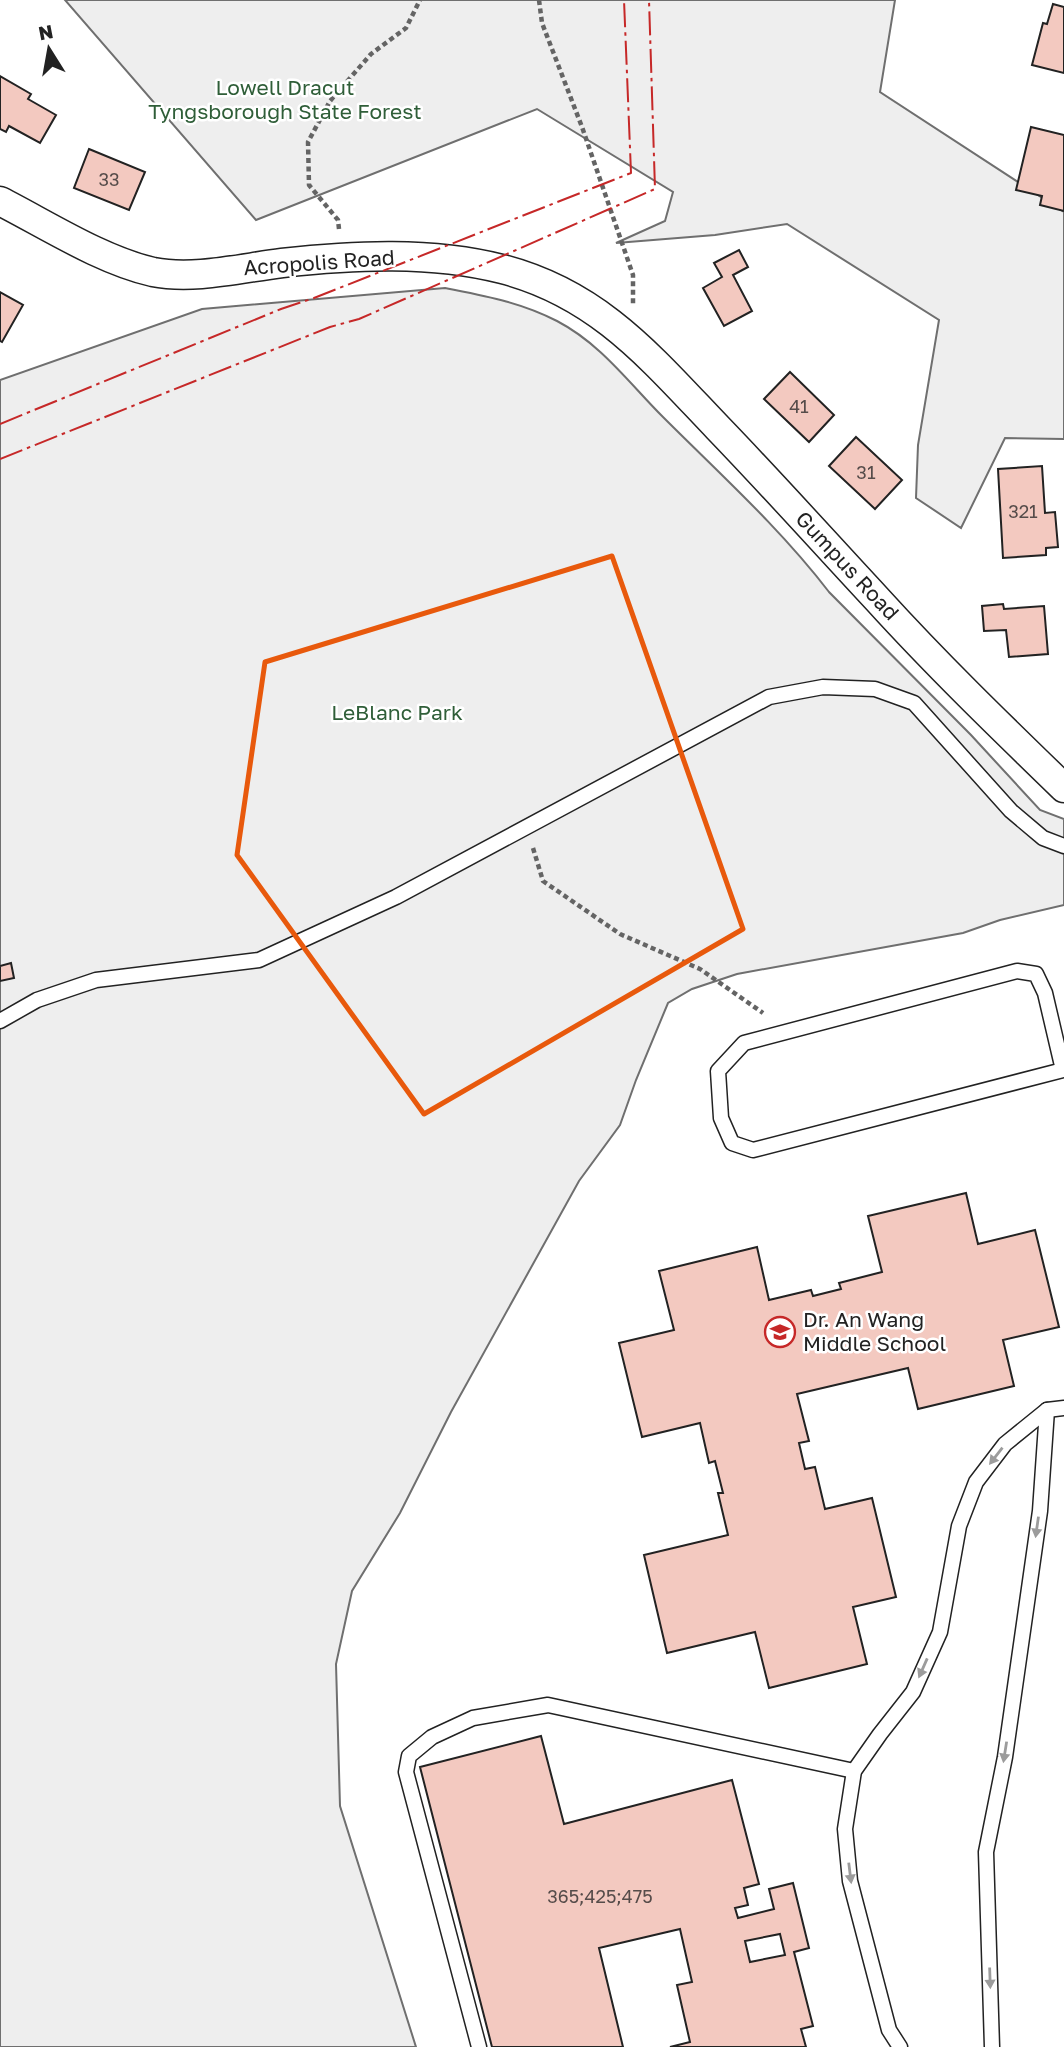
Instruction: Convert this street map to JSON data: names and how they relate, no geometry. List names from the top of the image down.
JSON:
{
  "streets": {
    "street": ["Acropolis Road", "Gumpus Road"]
  },
  "crossings": [
    ["Acropolis Road", "Gumpus Road"]
  ],
  "parks": ["Lowell Dracut Tyngsborough State Forest", "LeBlanc Park"],
  "places": {
    "school or university": ["Dr. An Wang Middle School"]
  },
  "house_numbers": [
    "33",
    "41",
    "31",
    "321",
    "365;425;475"
  ],
  "north": "top"
}
